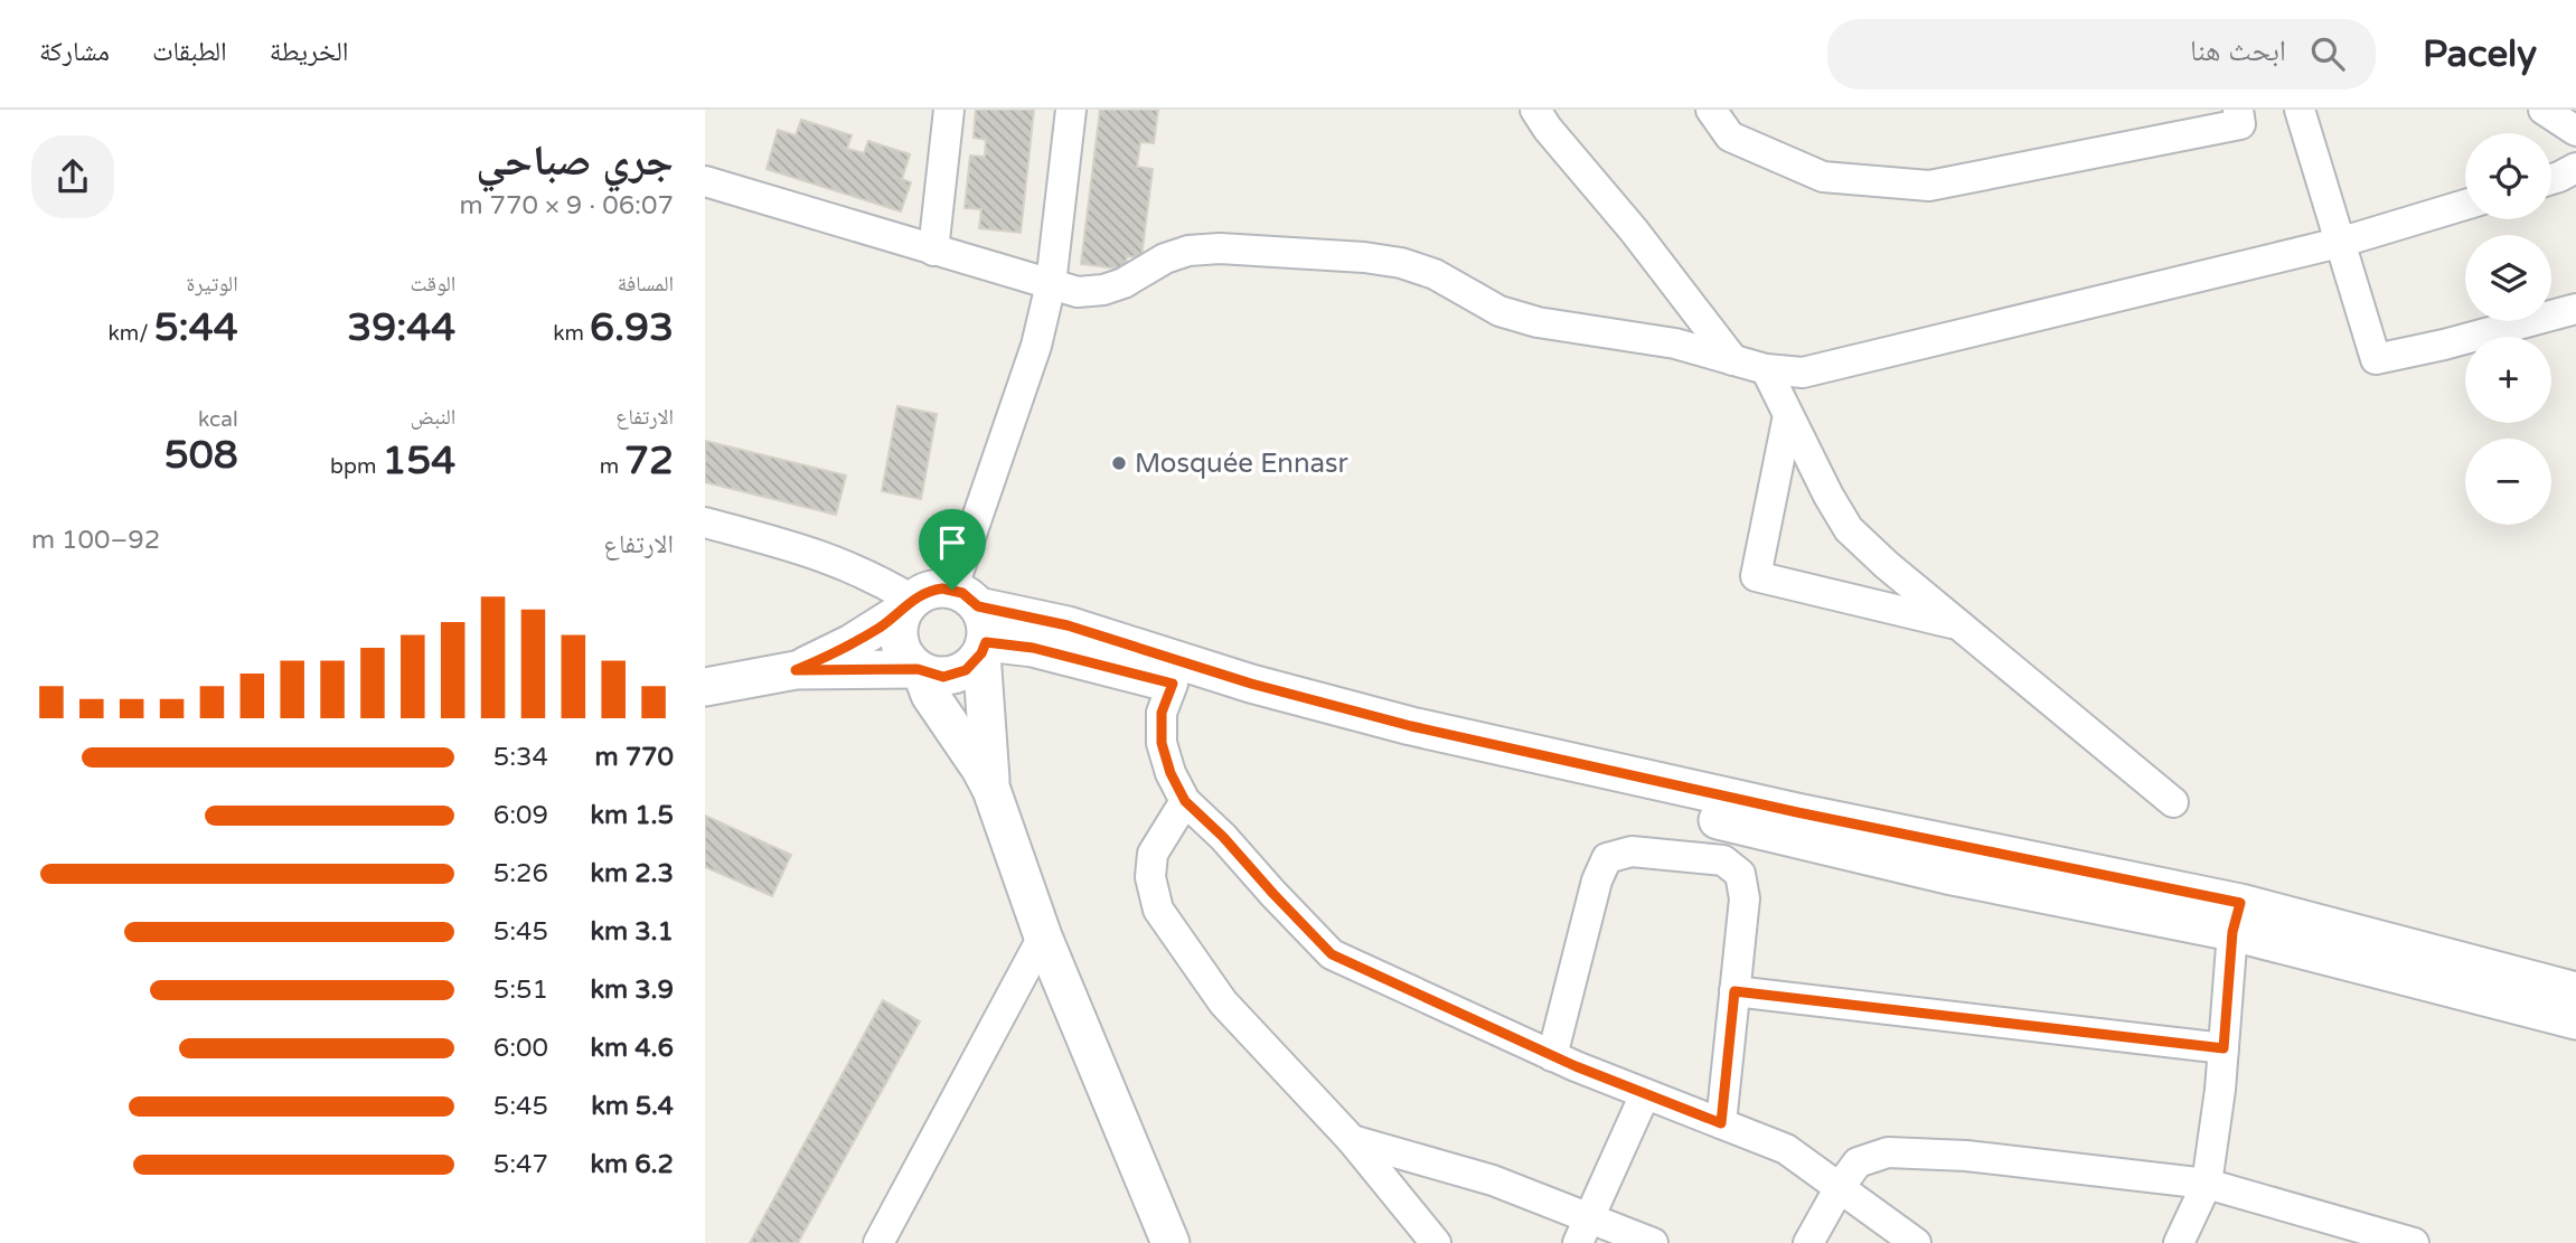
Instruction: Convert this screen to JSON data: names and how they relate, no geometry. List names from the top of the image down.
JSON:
{
  "places": ["Mosquée Ennasr"],
  "page": {
    "header": "Pacely",
    "search": "ابحث هنا",
    "nav": ["الخريطة", "الطبقات", "مشاركة"],
    "heading": ["جري صباحي", "06:07 · 9 × 770 m"],
    "map_buttons": ["+", "−"],
    "stats": [
      ["المسافة", "6.93 km"],
      ["الوقت", "39:44"],
      ["الوتيرة", "5:44 /km"],
      ["الارتفاع", "72 m"],
      ["النبض", "154 bpm"],
      ["kcal", "508"]
    ],
    "chart": ["الارتفاع", "92–100 m"],
    "list": [
      {
        "name": "770 m",
        "note": "5:34"
      },
      {
        "name": "1.5 km",
        "note": "6:09"
      },
      {
        "name": "2.3 km",
        "note": "5:26"
      },
      {
        "name": "3.1 km",
        "note": "5:45"
      },
      {
        "name": "3.9 km",
        "note": "5:51"
      },
      {
        "name": "4.6 km",
        "note": "6:00"
      },
      {
        "name": "5.4 km",
        "note": "5:45"
      },
      {
        "name": "6.2 km",
        "note": "5:47"
      }
    ]
  }
}
